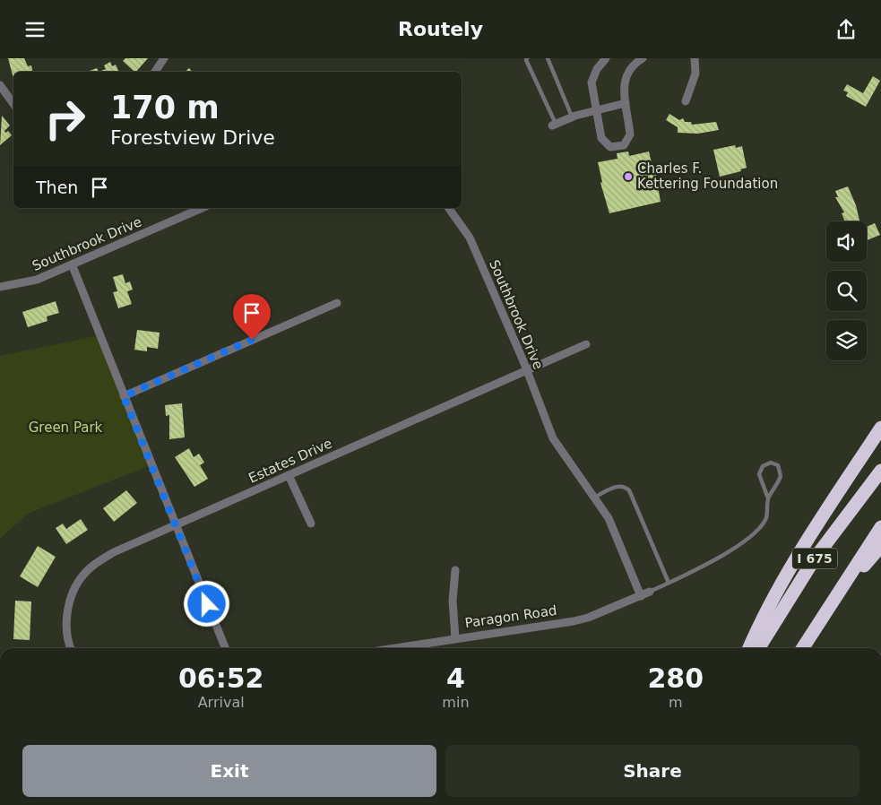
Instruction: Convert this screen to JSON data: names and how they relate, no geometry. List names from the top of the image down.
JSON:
{
  "streets": {
    "highway": ["I 675"],
    "street": ["Southbrook Drive", "Estates Drive", "Paragon Road"]
  },
  "crossings": [
    ["Southbrook Drive", "Estates Drive"],
    ["Southbrook Drive", "Paragon Road"]
  ],
  "parks": ["Green Park"],
  "places": ["Charles F. Kettering Foundation"],
  "page": {
    "header": "Routely",
    "turn": ["170 m", "Forestview Drive"],
    "then": "Then",
    "eta": [
      "06:52",
      "Arrival",
      "4",
      "min",
      "280",
      "m"
    ],
    "buttons": ["Exit", "Share"]
  }
}
